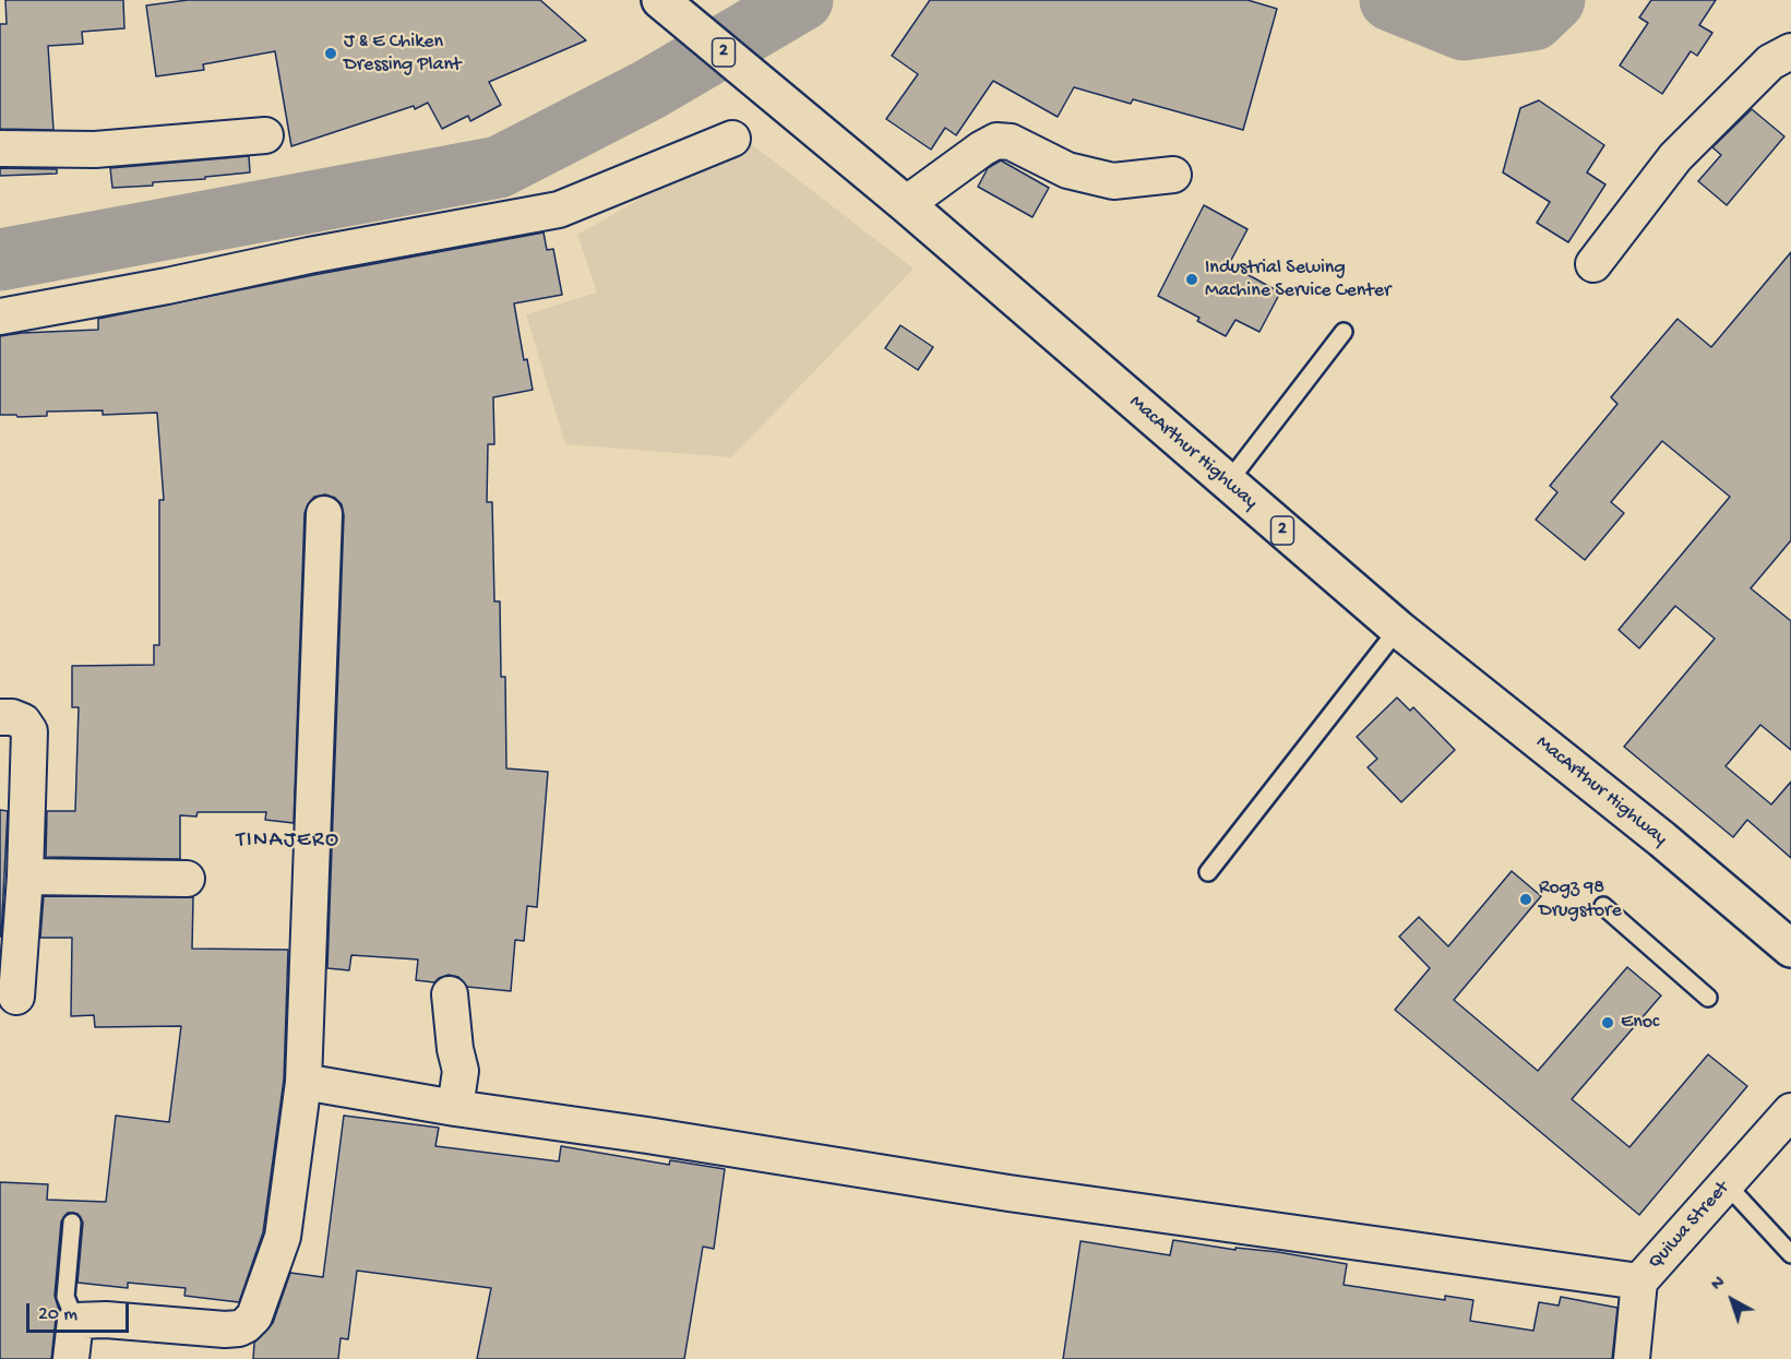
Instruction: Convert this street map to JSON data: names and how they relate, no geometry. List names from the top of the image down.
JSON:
{
  "streets": {
    "highway": ["2", "MacArthur Highway"],
    "street": ["Quiwa Street"]
  },
  "districts": ["TINAJERO"],
  "places": [
    "J & E Chiken Dressing Plant",
    "Industrial Sewing Machine Service Center",
    "Rogz 98 Drugstore",
    "Enoc"
  ],
  "scale_bar": "20 m",
  "north": "top left"
}
